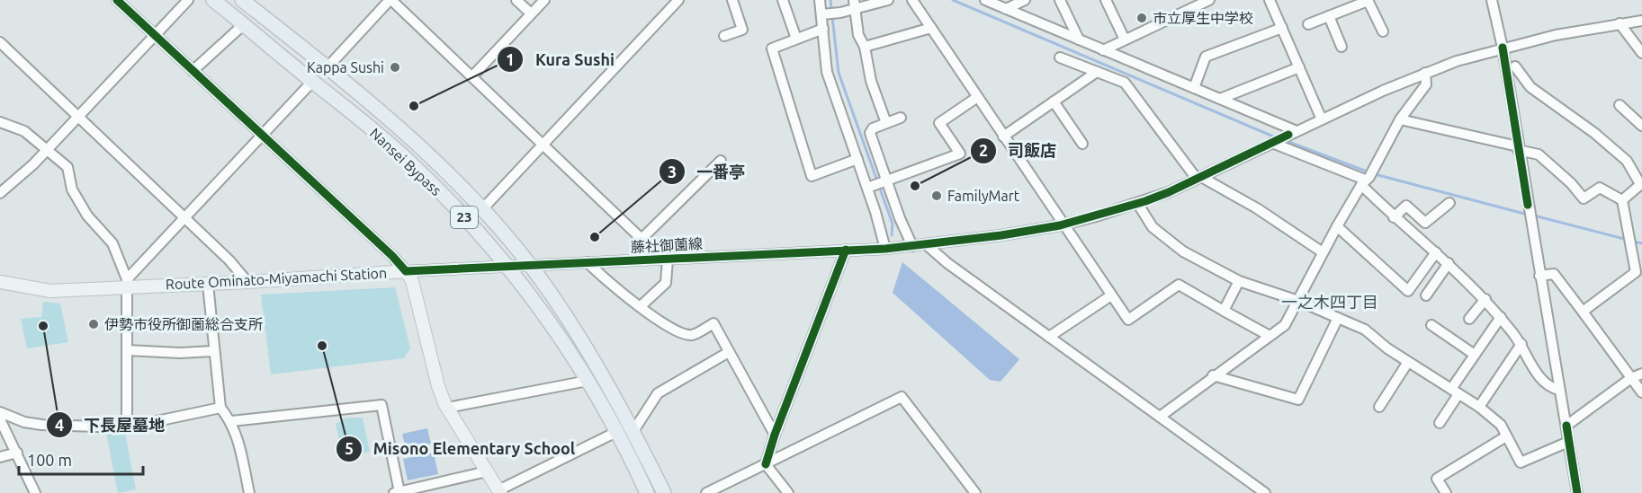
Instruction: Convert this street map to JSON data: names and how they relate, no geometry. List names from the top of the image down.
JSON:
{
  "streets": {
    "highway": ["Nansei Bypass", "23"],
    "main road": ["Route Ominato-Miyamachi Station"],
    "street": ["藤社御薗線"]
  },
  "crossings": [
    ["Nansei Bypass", "藤社御薗線"],
    ["藤社御薗線", "Route Ominato-Miyamachi Station"]
  ],
  "districts": ["一之木四丁目"],
  "places": [
    "市立厚生中学校",
    "Kappa Sushi",
    "Kura Sushi",
    "司飯店",
    "FamilyMart",
    "一番亭",
    "伊勢市役所御薗総合支所",
    "下長屋墓地",
    "Misono Elementary School"
  ],
  "scale_bar": "100 m"
}
